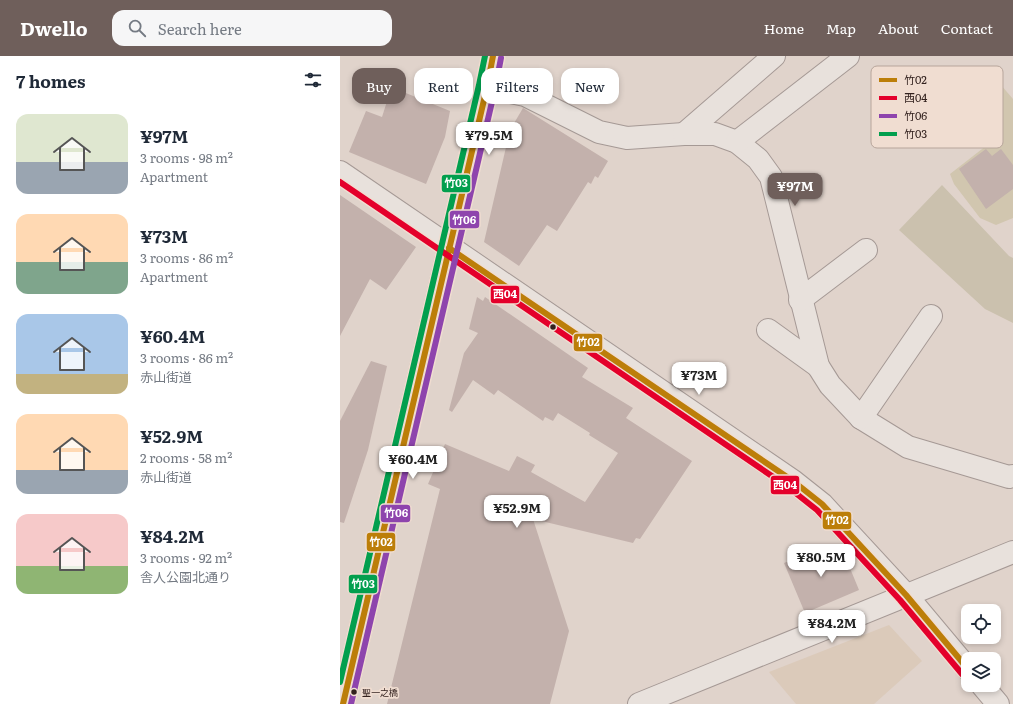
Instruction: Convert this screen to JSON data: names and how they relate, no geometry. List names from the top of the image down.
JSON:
{
  "places": ["聖一之橋"],
  "lines": [
    "transit line 竹02",
    "transit line 竹03",
    "transit line 竹06",
    "transit line 西04"
  ],
  "legend": [
    "竹02",
    "西04",
    "竹06",
    "竹03"
  ],
  "page": {
    "header": "Dwello",
    "search": "Search here",
    "nav": [
      "Home",
      "Map",
      "About",
      "Contact"
    ],
    "heading": "7 homes",
    "chip": [
      "Buy",
      "Rent",
      "Filters",
      "New"
    ],
    "list": [
      {
        "name": "¥97M",
        "note": "3 rooms · 98 m² · Apartment"
      },
      {
        "name": "¥73M",
        "note": "3 rooms · 86 m² · Apartment"
      },
      {
        "name": "¥60.4M",
        "note": "3 rooms · 86 m² · 赤山街道"
      },
      {
        "name": "¥52.9M",
        "note": "2 rooms · 58 m² · 赤山街道"
      },
      {
        "name": "¥84.2M",
        "note": "3 rooms · 92 m² · 舎人公園北通り"
      }
    ],
    "price": [
      "¥79.5M",
      "¥97M",
      "¥73M",
      "¥60.4M",
      "¥52.9M",
      "¥80.5M",
      "¥84.2M"
    ]
  }
}
